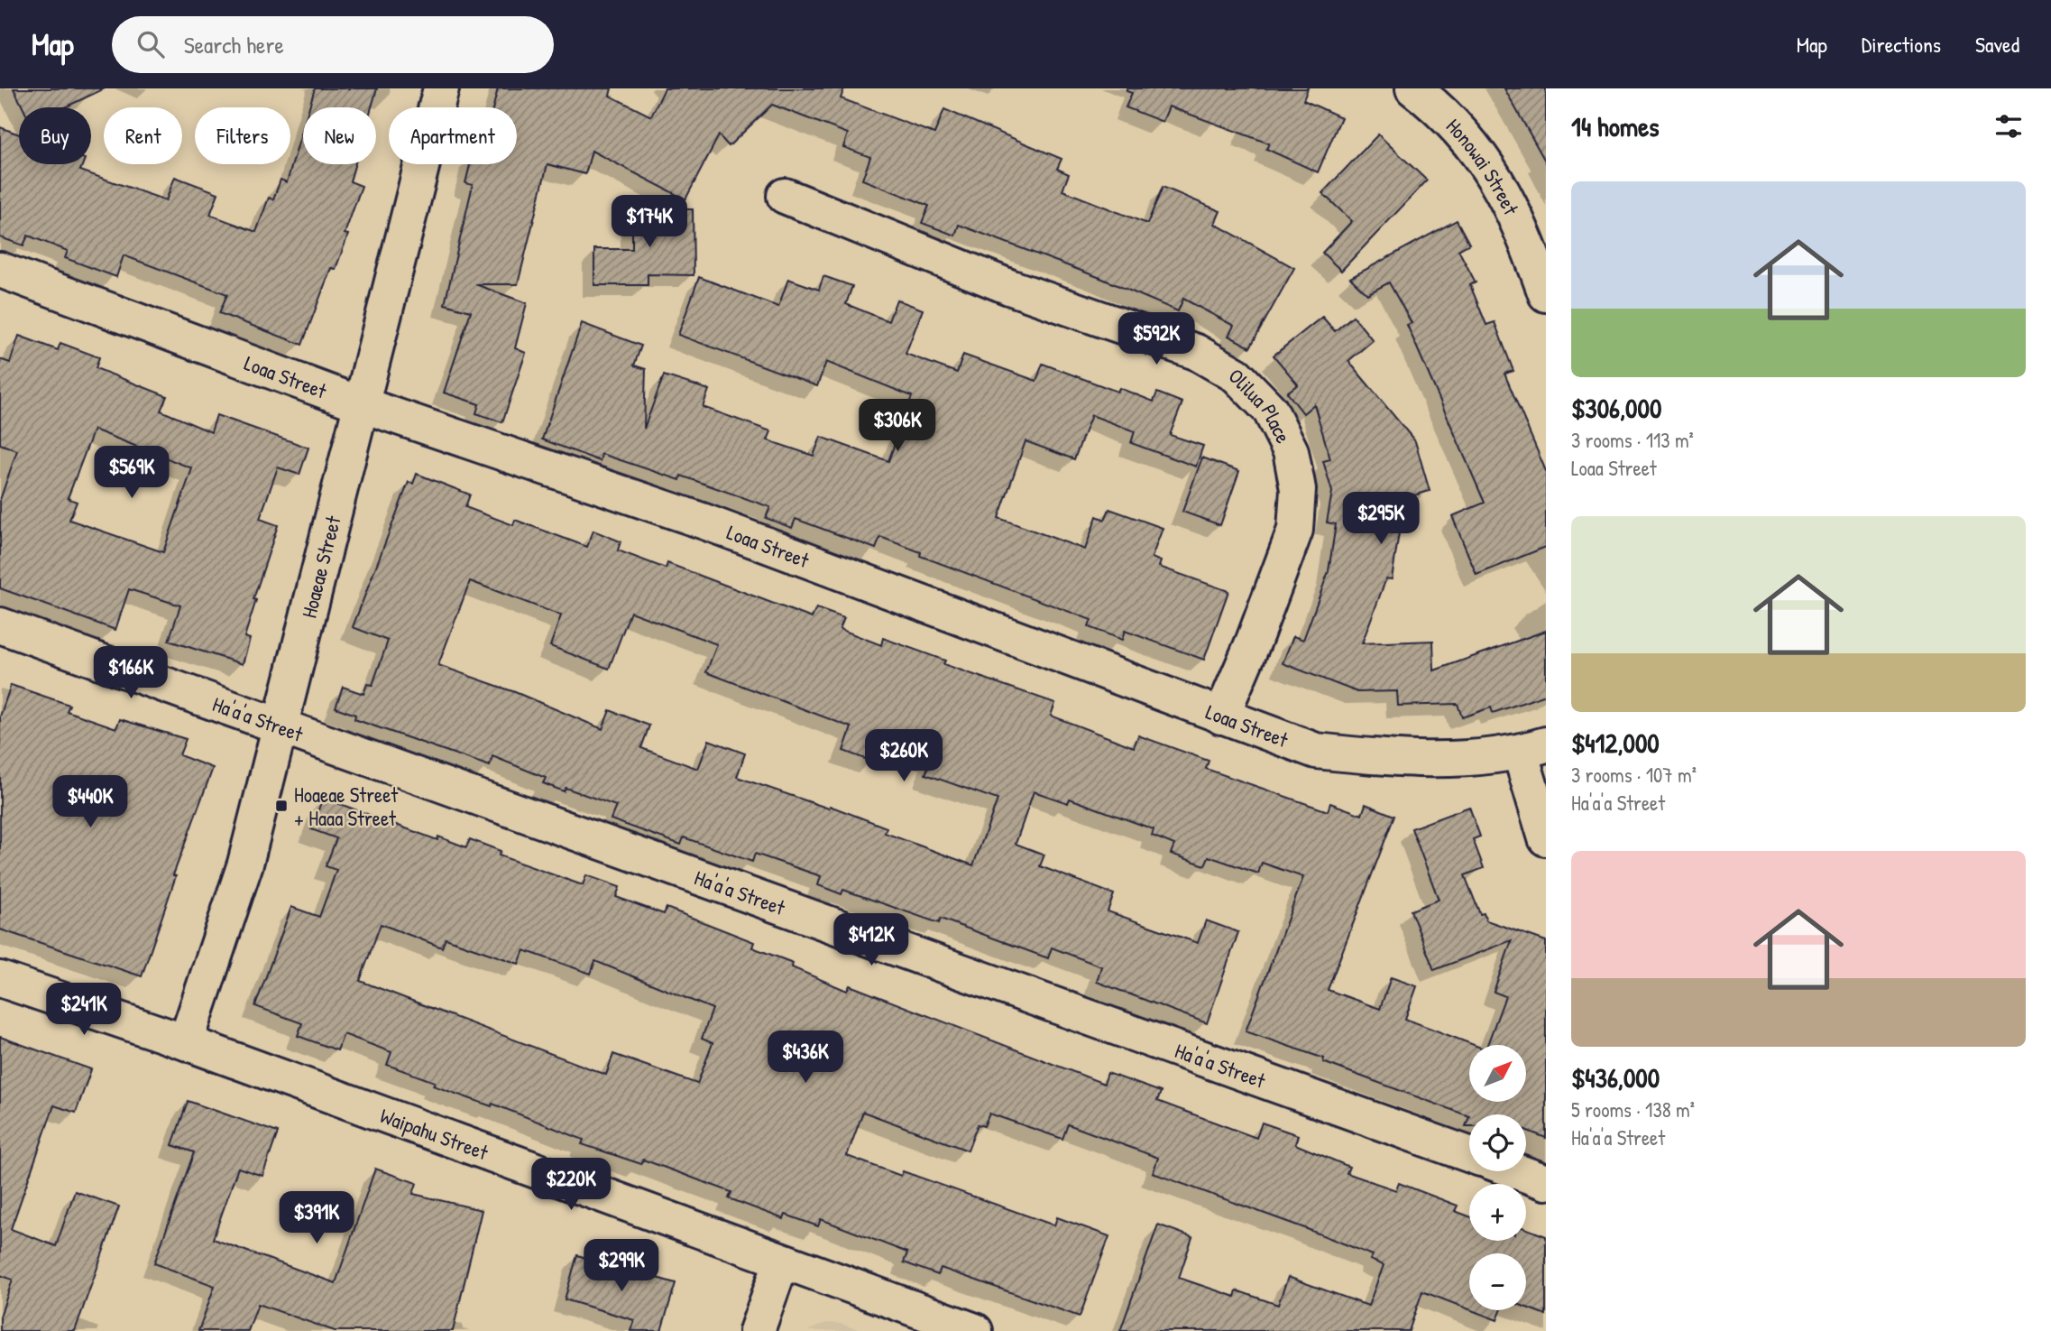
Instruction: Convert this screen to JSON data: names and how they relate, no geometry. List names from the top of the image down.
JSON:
{
  "streets": {
    "street": [
      "Honowai Street",
      "Loaa Street",
      "Olilua Place",
      "Hoaeae Street",
      "Ha'a'a Street",
      "Waipahu Street"
    ]
  },
  "crossings": [
    ["Loaa Street", "Olilua Place"],
    ["Loaa Street", "Hoaeae Street"],
    ["Hoaeae Street", "Ha'a'a Street"],
    ["Hoaeae Street", "Waipahu Street"]
  ],
  "places": {
    "transit": ["Hoaeae Street + Haaa Street"]
  },
  "north": "top right",
  "page": {
    "header": "Map",
    "search": "Search here",
    "nav": ["Map", "Directions", "Saved"],
    "heading": "14 homes",
    "chip": [
      "Buy",
      "Rent",
      "Filters",
      "New",
      "Apartment"
    ],
    "list": [
      {
        "name": "$306,000",
        "note": "3 rooms · 113 m² · Loaa Street"
      },
      {
        "name": "$412,000",
        "note": "3 rooms · 107 m² · Ha'a'a Street"
      },
      {
        "name": "$436,000",
        "note": "5 rooms · 138 m² · Ha'a'a Street"
      }
    ],
    "price": [
      "$174K",
      "$592K",
      "$306K",
      "$569K",
      "$295K",
      "$166K",
      "$260K",
      "$440K",
      "$412K",
      "$241K",
      "$436K",
      "$220K",
      "$391K",
      "$299K"
    ],
    "map_buttons": ["+", "−"]
  }
}
